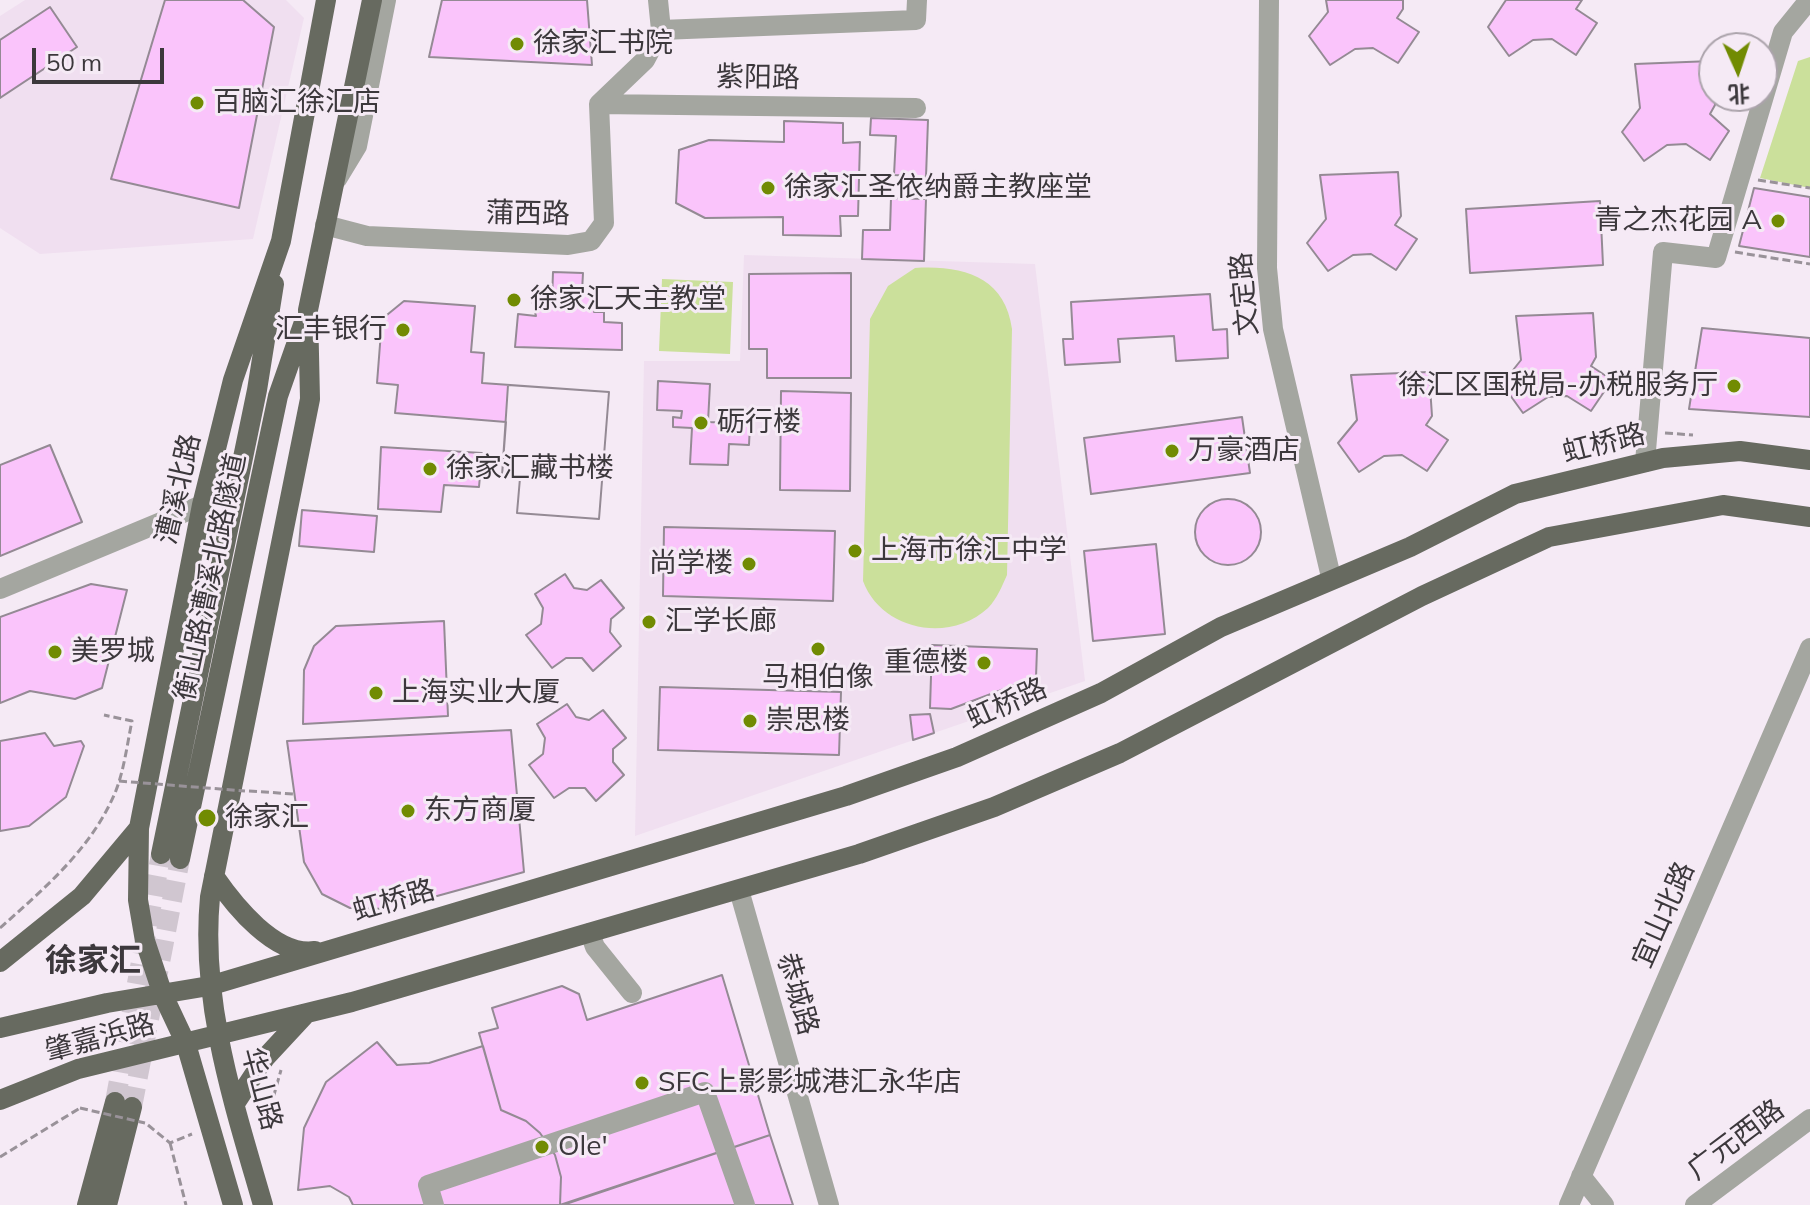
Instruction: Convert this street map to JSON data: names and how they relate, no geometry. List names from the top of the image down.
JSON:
{
  "streets": {
    "main road": [
      "虹桥路",
      "漕溪北路",
      "衡山路漕溪北路隧道",
      "肇嘉浜路",
      "华山路"
    ],
    "street": [
      "紫阳路",
      "蒲西路",
      "文定路",
      "宜山北路",
      "恭城路",
      "广元西路"
    ]
  },
  "crossings": [
    ["紫阳路", "蒲西路"],
    ["文定路", "虹桥路"],
    ["虹桥路", "肇嘉浜路"],
    ["虹桥路", "华山路"],
    ["漕溪北路", "衡山路漕溪北路隧道"],
    ["漕溪北路", "肇嘉浜路"],
    ["漕溪北路", "华山路"],
    ["肇嘉浜路", "华山路"]
  ],
  "districts": ["徐家汇"],
  "places": [
    "徐家汇书院",
    "百脑汇徐汇店",
    "徐家汇圣依纳爵主教座堂",
    "青之杰花园 A",
    "徐家汇天主教堂",
    "汇丰银行",
    "徐汇区国税局-办税服务厅",
    "砺行楼",
    "万豪酒店",
    "徐家汇藏书楼",
    "上海市徐汇中学",
    "尚学楼",
    "汇学长廊",
    "马相伯像",
    "美罗城",
    "重德楼",
    "上海实业大厦",
    "崇思楼",
    "东方商厦",
    "徐家汇",
    "SFC上影影城港汇永华店",
    "Ole'"
  ],
  "scale_bar": "50 m",
  "north": "bottom"
}
